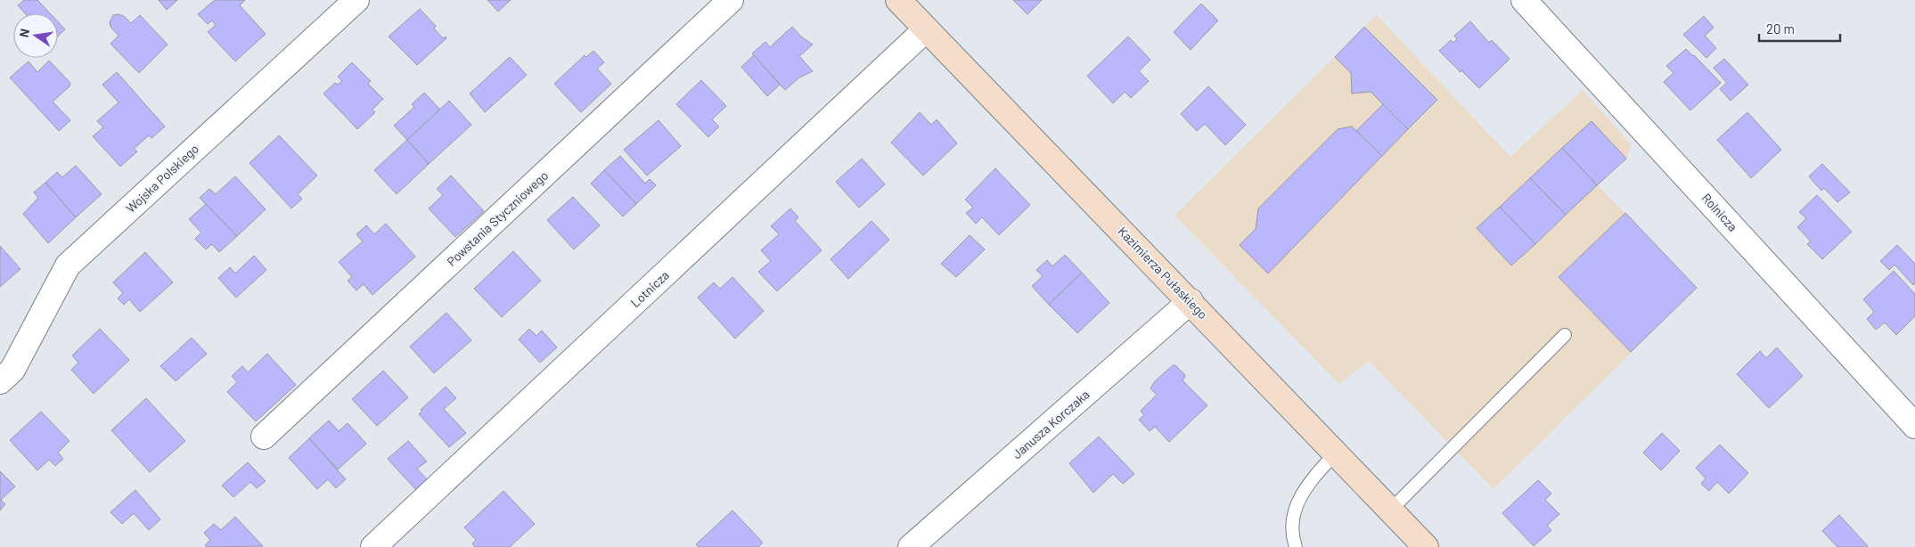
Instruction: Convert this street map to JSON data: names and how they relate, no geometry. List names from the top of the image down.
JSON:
{
  "streets": {
    "main road": ["Kazimierza Pułaskiego"],
    "street": [
      "Wojska Polskiego",
      "Rolnicza",
      "Powstania Styczniowego",
      "Lotnicza",
      "Janusza Korczaka"
    ]
  },
  "crossings": [
    ["Kazimierza Pułaskiego", "Lotnicza"],
    ["Kazimierza Pułaskiego", "Janusza Korczaka"]
  ],
  "scale_bar": "20 m",
  "north": "left"
}
